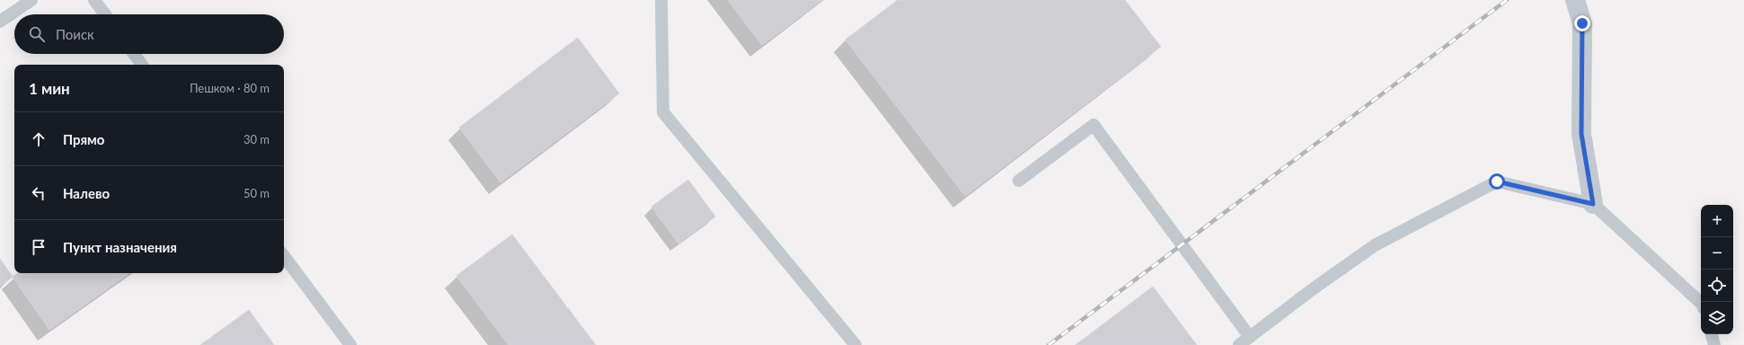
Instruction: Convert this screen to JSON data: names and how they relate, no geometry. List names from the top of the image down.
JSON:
{
  "page": {
    "search": "Поиск",
    "heading": ["1 мин", "Пешком · 80 m"],
    "list": [
      ["Прямо", "30 m"],
      ["Налево", "50 m"],
      "Пункт назначения"
    ],
    "map_buttons": ["+", "−"]
  }
}
